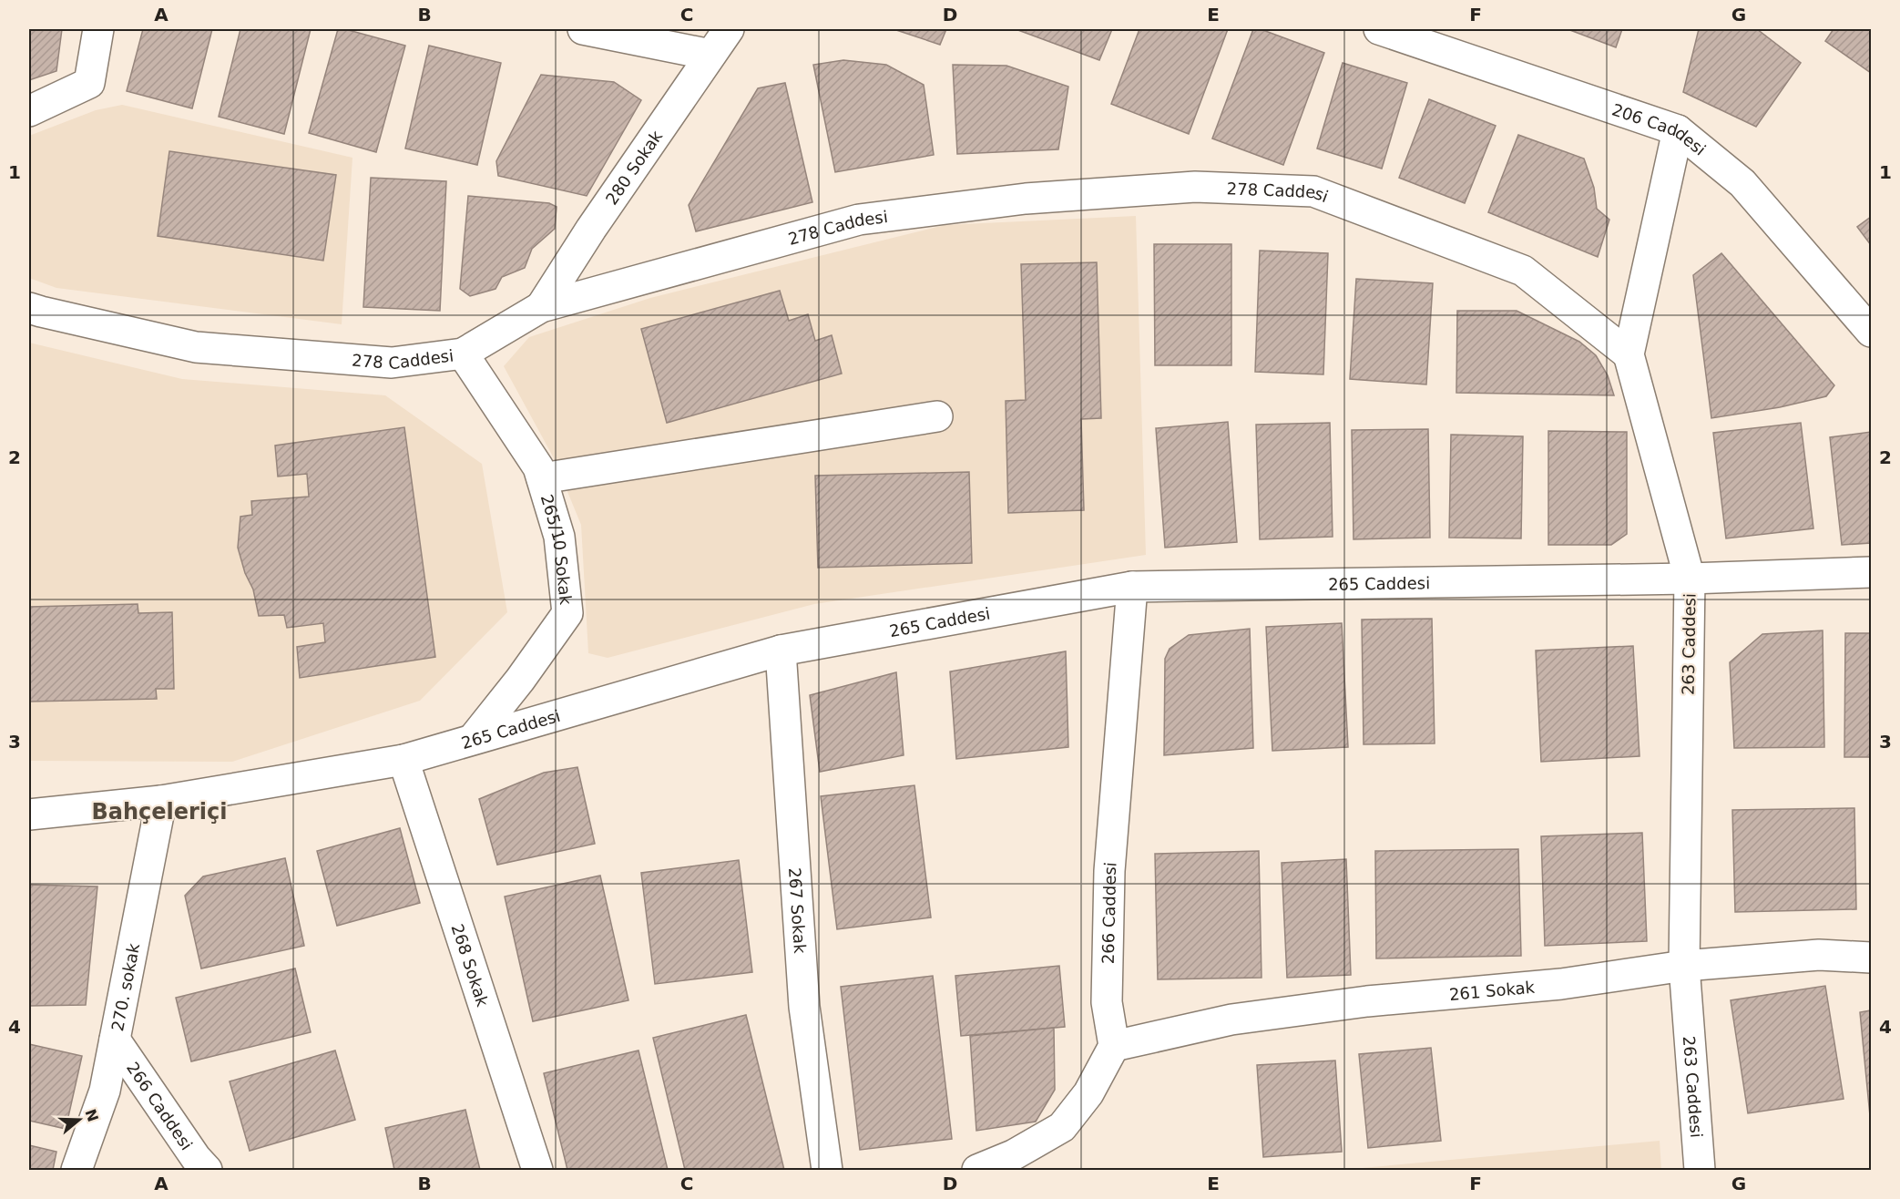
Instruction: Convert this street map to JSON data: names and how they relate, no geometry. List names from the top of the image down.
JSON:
{
  "streets": {
    "street": [
      "206 Caddesi",
      "280 Sokak",
      "278 Caddesi",
      "265/10 Sokak",
      "265 Caddesi",
      "263 Caddesi",
      "267 Sokak",
      "266 Caddesi",
      "268 Sokak",
      "270. sokak",
      "261 Sokak"
    ]
  },
  "crossings": [
    ["206 Caddesi", "263 Caddesi"],
    ["280 Sokak", "278 Caddesi"],
    ["278 Caddesi", "265/10 Sokak"],
    ["278 Caddesi", "263 Caddesi"],
    ["265/10 Sokak", "265 Caddesi"],
    ["265 Caddesi", "263 Caddesi"],
    ["265 Caddesi", "267 Sokak"],
    ["265 Caddesi", "266 Caddesi"],
    ["265 Caddesi", "268 Sokak"],
    ["265 Caddesi", "270. sokak"],
    ["263 Caddesi", "261 Sokak"],
    ["266 Caddesi", "270. sokak"],
    ["266 Caddesi", "261 Sokak"]
  ],
  "districts": ["Bahçeleriçi"],
  "north": "right",
  "grid": {
    "columns": [
      "A",
      "B",
      "C",
      "D",
      "E",
      "F",
      "G"
    ],
    "rows": [
      "1",
      "2",
      "3",
      "4"
    ]
  }
}
